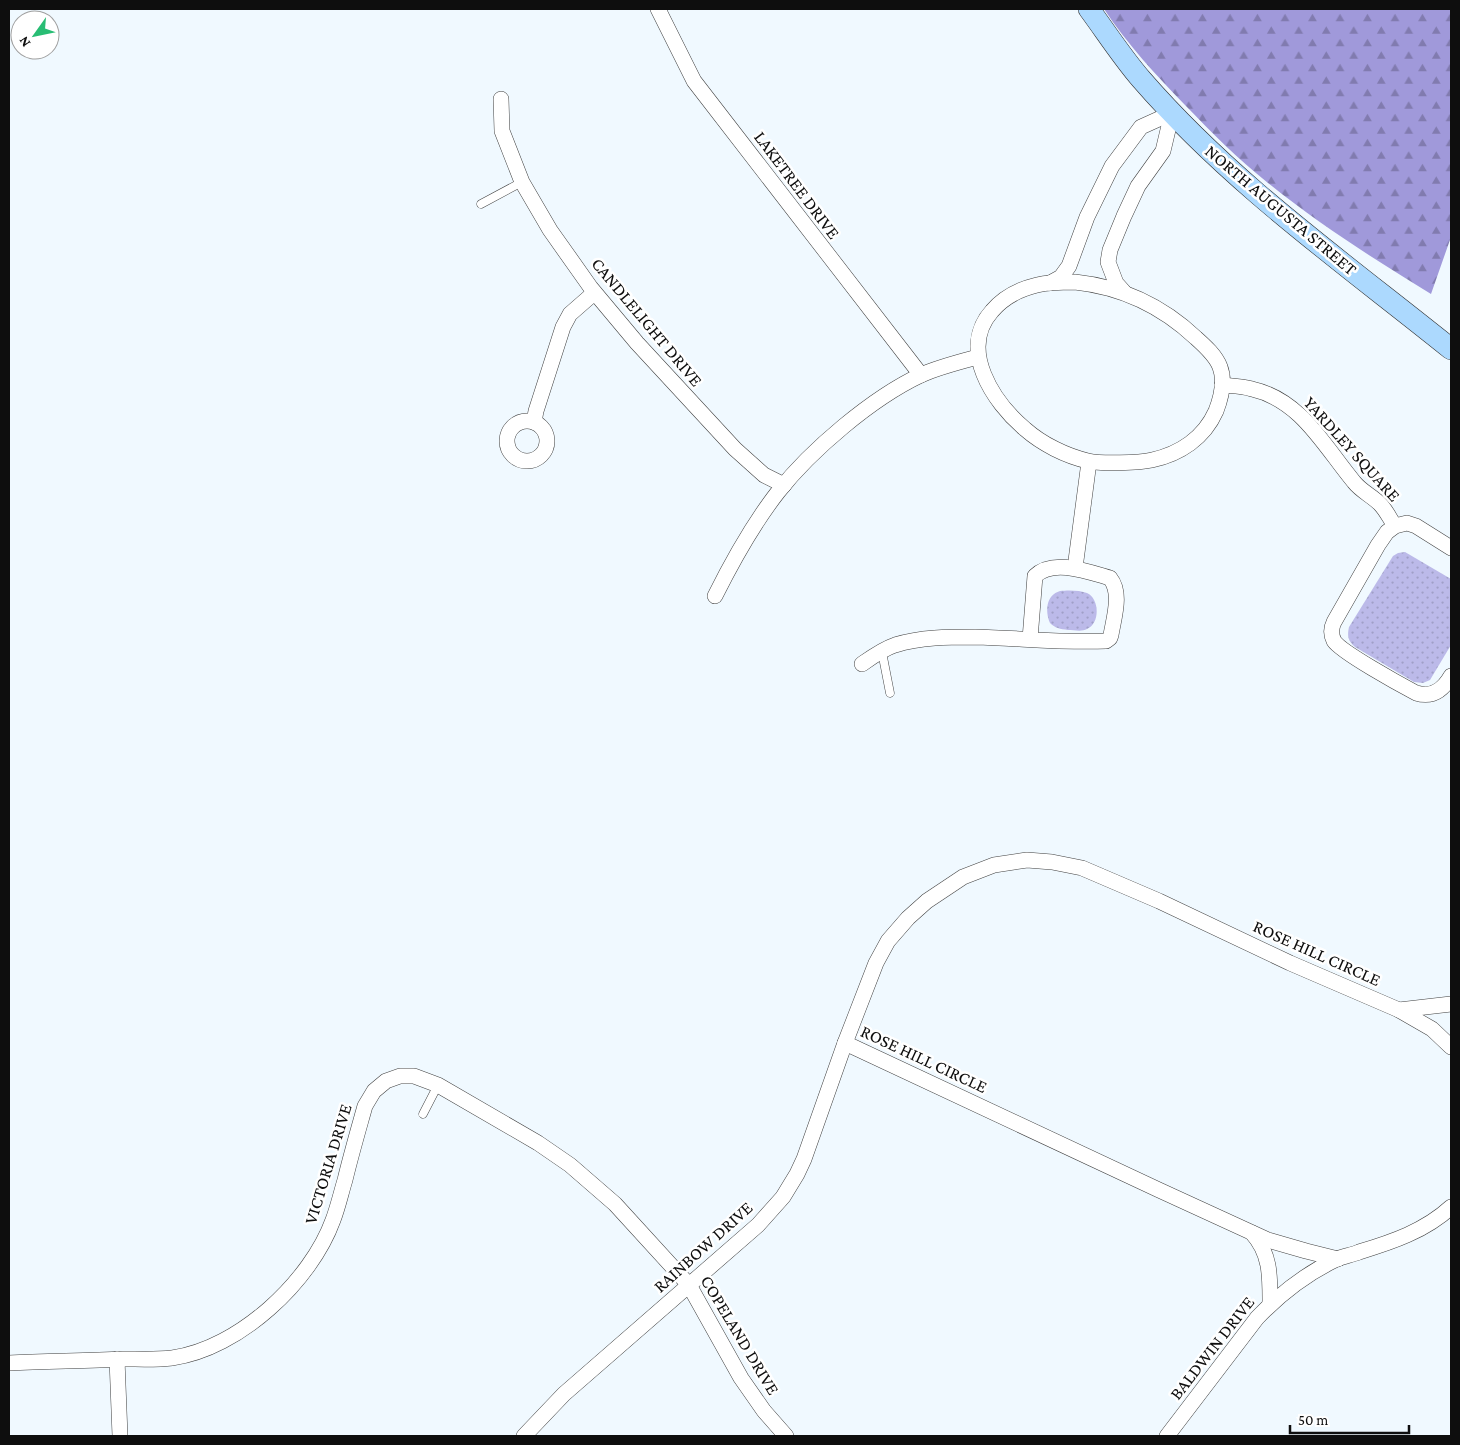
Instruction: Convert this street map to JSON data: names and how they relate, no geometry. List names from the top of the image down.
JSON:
{
  "streets": {
    "main road": ["NORTH AUGUSTA STREET"],
    "street": [
      "LAKETREE DRIVE",
      "CANDLELIGHT DRIVE",
      "YARDLEY SQUARE",
      "ROSE HILL CIRCLE",
      "VICTORIA DRIVE",
      "RAINBOW DRIVE",
      "COPELAND DRIVE",
      "BALDWIN DRIVE"
    ]
  },
  "crossings": [
    ["ROSE HILL CIRCLE", "RAINBOW DRIVE"],
    ["ROSE HILL CIRCLE", "BALDWIN DRIVE"],
    ["VICTORIA DRIVE", "COPELAND DRIVE"],
    ["RAINBOW DRIVE", "COPELAND DRIVE"]
  ],
  "scale_bar": "50 m",
  "north": "bottom left"
}
